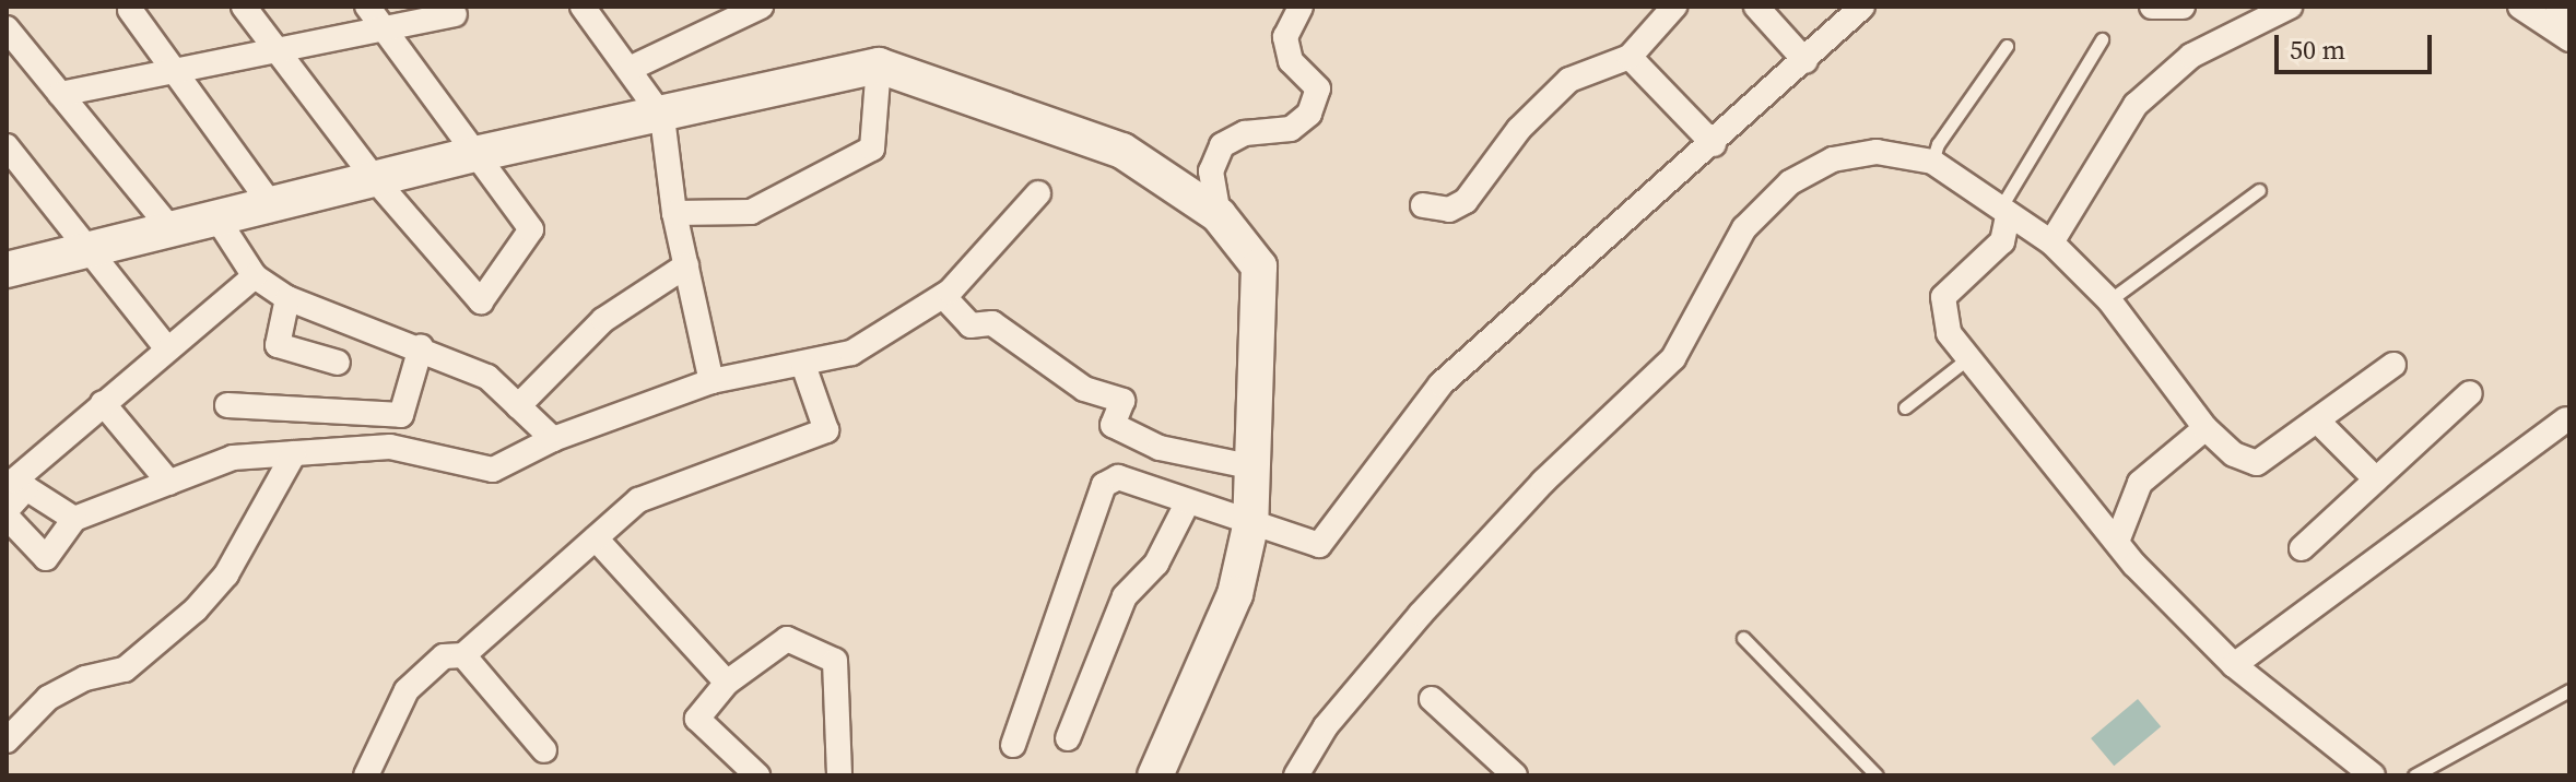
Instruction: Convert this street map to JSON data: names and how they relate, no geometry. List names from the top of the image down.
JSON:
{
  "scale_bar": "50 m"
}
